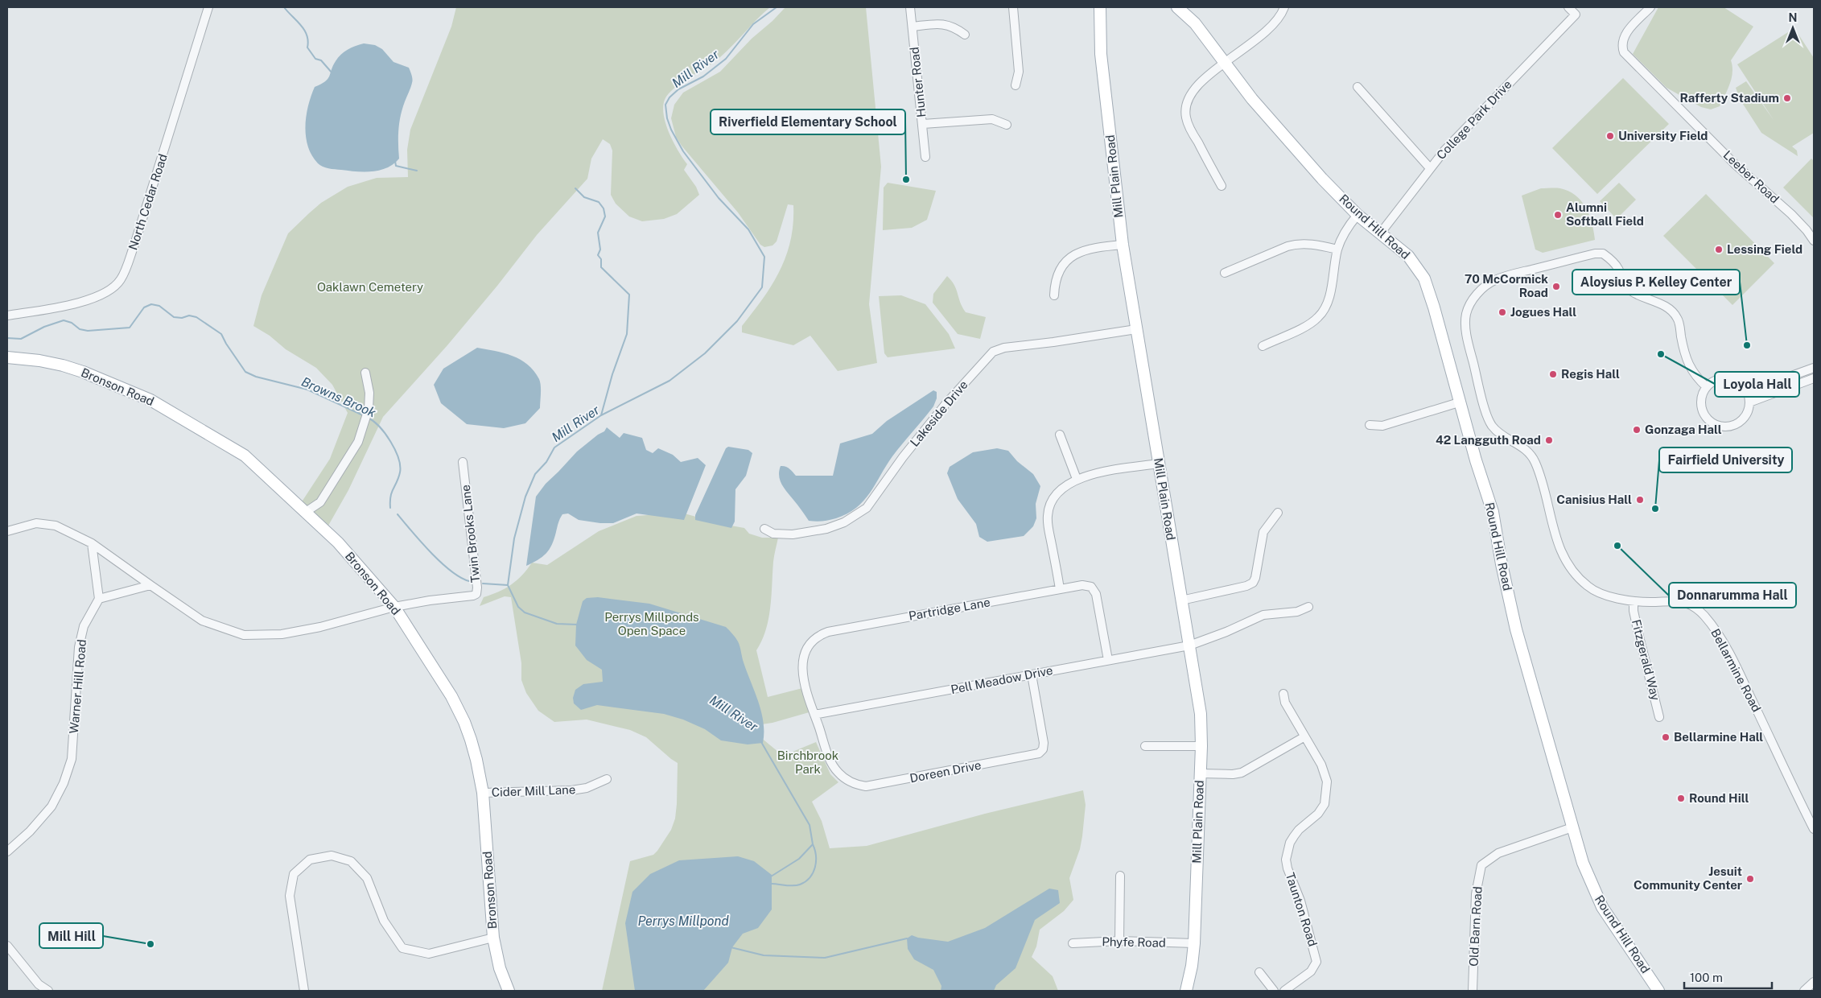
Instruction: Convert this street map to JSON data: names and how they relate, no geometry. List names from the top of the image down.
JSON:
{
  "streets": {
    "main road": ["Mill Plain Road", "Round Hill Road", "Bronson Road"],
    "street": [
      "Hunter Road",
      "College Park Drive",
      "Leeber Road",
      "North Cedar Road",
      "Lakeside Drive",
      "Twin Brooks Lane",
      "Partridge Lane",
      "Fitzgerald Way",
      "Bellarmine Road",
      "Pell Meadow Drive",
      "Warner Hill Road",
      "Doreen Drive",
      "Cider Mill Lane",
      "Taunton Road",
      "Old Barn Road",
      "Phyfe Road"
    ]
  },
  "crossings": [
    ["College Park Drive", "Round Hill Road"],
    ["Mill Plain Road", "Lakeside Drive"],
    ["Mill Plain Road", "Pell Meadow Drive"],
    ["Mill Plain Road", "Phyfe Road"],
    ["Round Hill Road", "Old Barn Road"],
    ["Bronson Road", "Twin Brooks Lane"],
    ["Bronson Road", "Cider Mill Lane"],
    ["Partridge Lane", "Pell Meadow Drive"],
    ["Partridge Lane", "Doreen Drive"],
    ["Fitzgerald Way", "Bellarmine Road"],
    ["Pell Meadow Drive", "Doreen Drive"]
  ],
  "water": ["Mill River", "Browns Brook", "Perrys Millpond"],
  "parks": ["Oaklawn Cemetery", "Perrys Millponds Open Space", "Birchbrook Park"],
  "places": [
    "Rafferty Stadium",
    "University Field",
    "Riverfield Elementary School",
    "Alumni Softball Field",
    "Lessing Field",
    "70 McCormick Road",
    "Jogues Hall",
    "Aloysius P. Kelley Center",
    "Loyola Hall",
    "Regis Hall",
    "Gonzaga Hall",
    "42 Langguth Road",
    "Canisius Hall",
    "Fairfield University",
    "Donnarumma Hall",
    "Bellarmine Hall",
    "Round Hill",
    "Jesuit Community Center",
    "Mill Hill"
  ],
  "scale_bar": "100 m",
  "north": "top"
}
